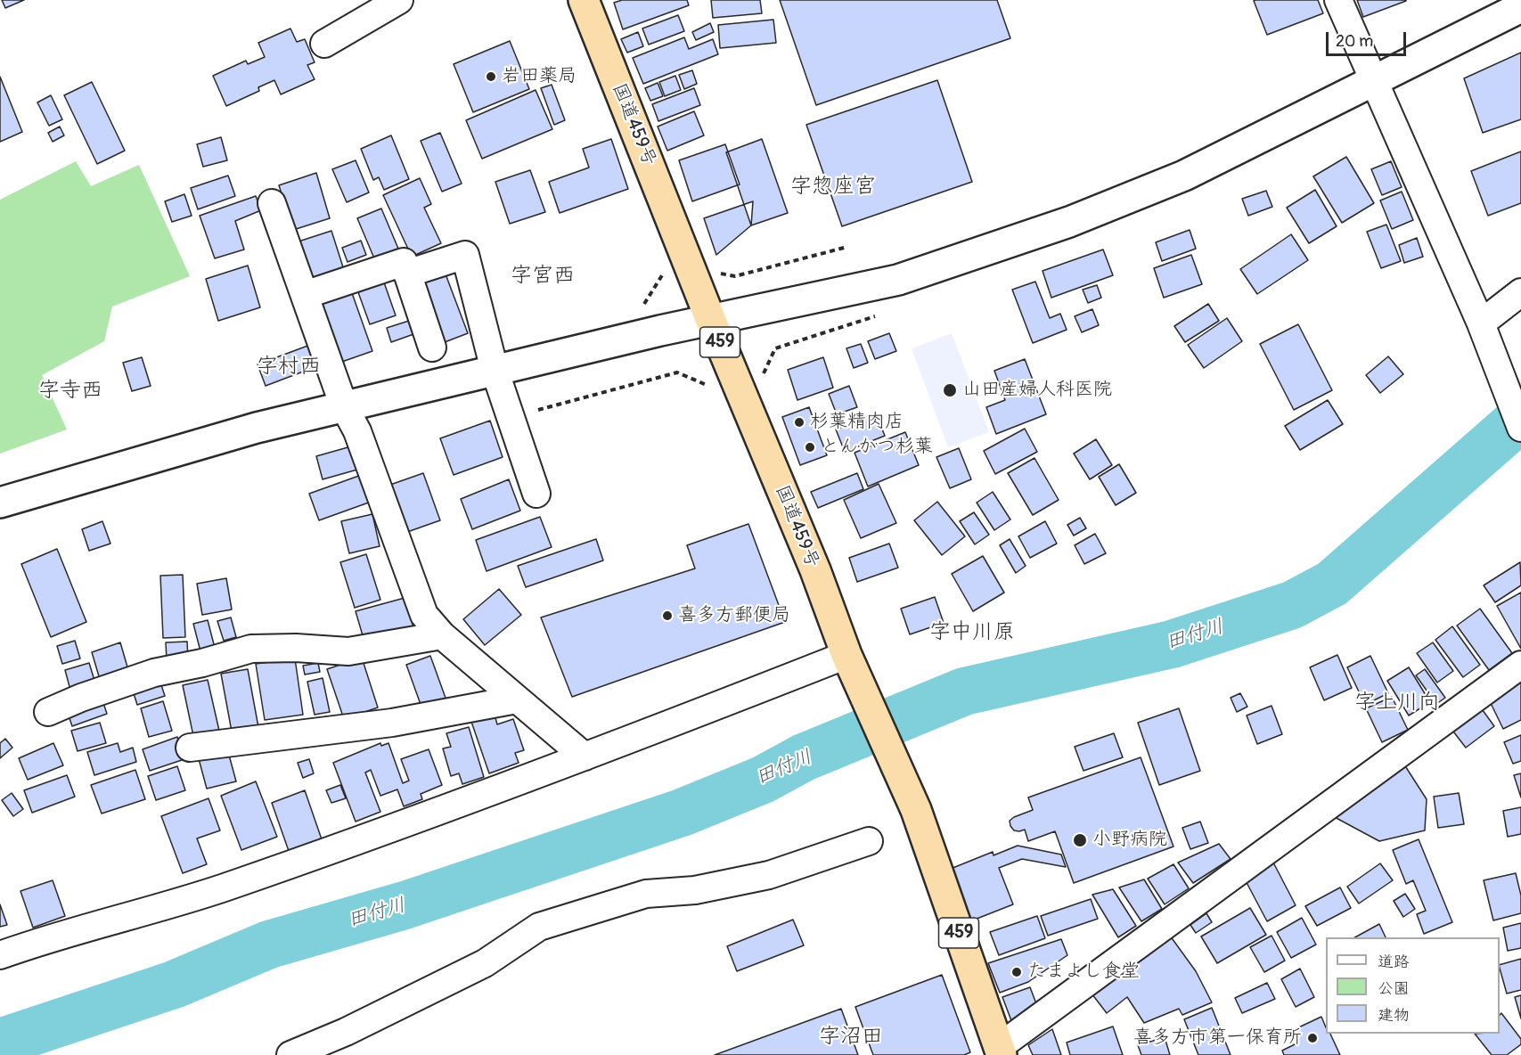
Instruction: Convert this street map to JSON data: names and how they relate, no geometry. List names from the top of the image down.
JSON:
{
  "streets": {
    "highway": ["国道459号", "459"]
  },
  "districts": [
    "字惣座宮",
    "字宮西",
    "字村西",
    "字寺西",
    "字中川原",
    "字上川向",
    "字沼田"
  ],
  "water": ["田付川"],
  "places": [
    "岩田薬局",
    "山田産婦人科医院",
    "杉葉精肉店",
    "とんかつ杉葉",
    "喜多方郵便局",
    "小野病院",
    "たまよし食堂",
    "喜多方市第一保育所"
  ],
  "legend": ["道路", "公園", "建物"],
  "scale_bar": "20 m"
}
